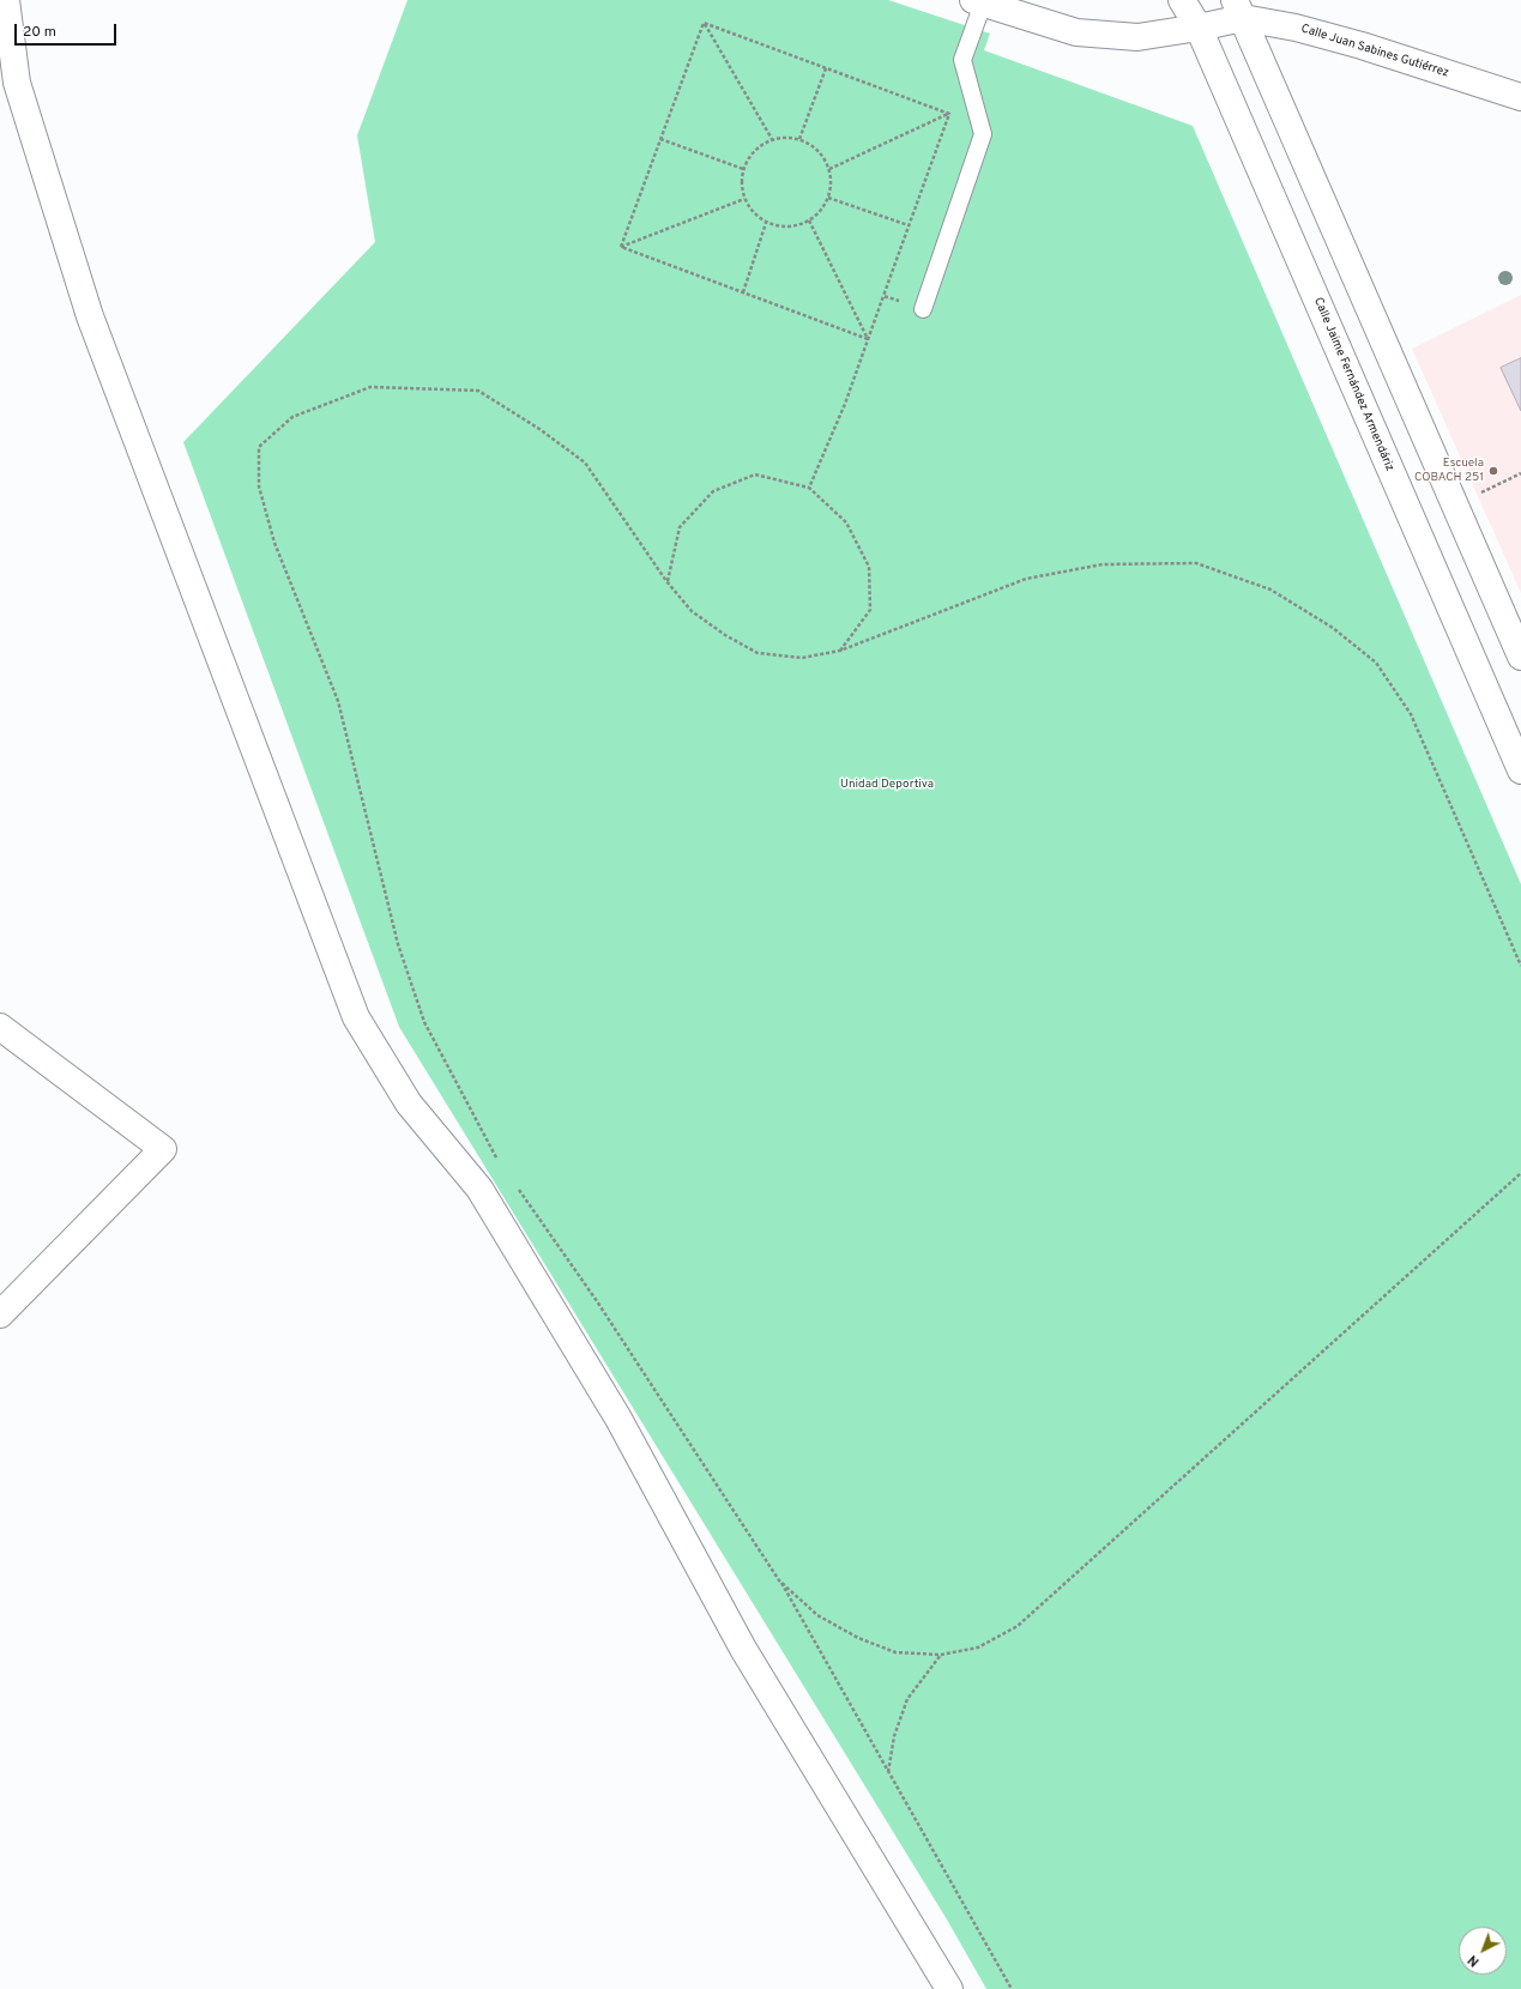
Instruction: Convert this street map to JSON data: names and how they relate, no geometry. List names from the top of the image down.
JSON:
{
  "streets": {
    "street": ["Calle Juan Sabines Gutiérrez", "Calle Jaime Fernández Armendáriz"]
  },
  "crossings": [
    ["Calle Juan Sabines Gutiérrez", "Calle Jaime Fernández Armendáriz"]
  ],
  "parks": ["Unidad Deportiva"],
  "places": ["Escuela COBACH 251"],
  "scale_bar": "20 m",
  "north": "bottom left"
}
